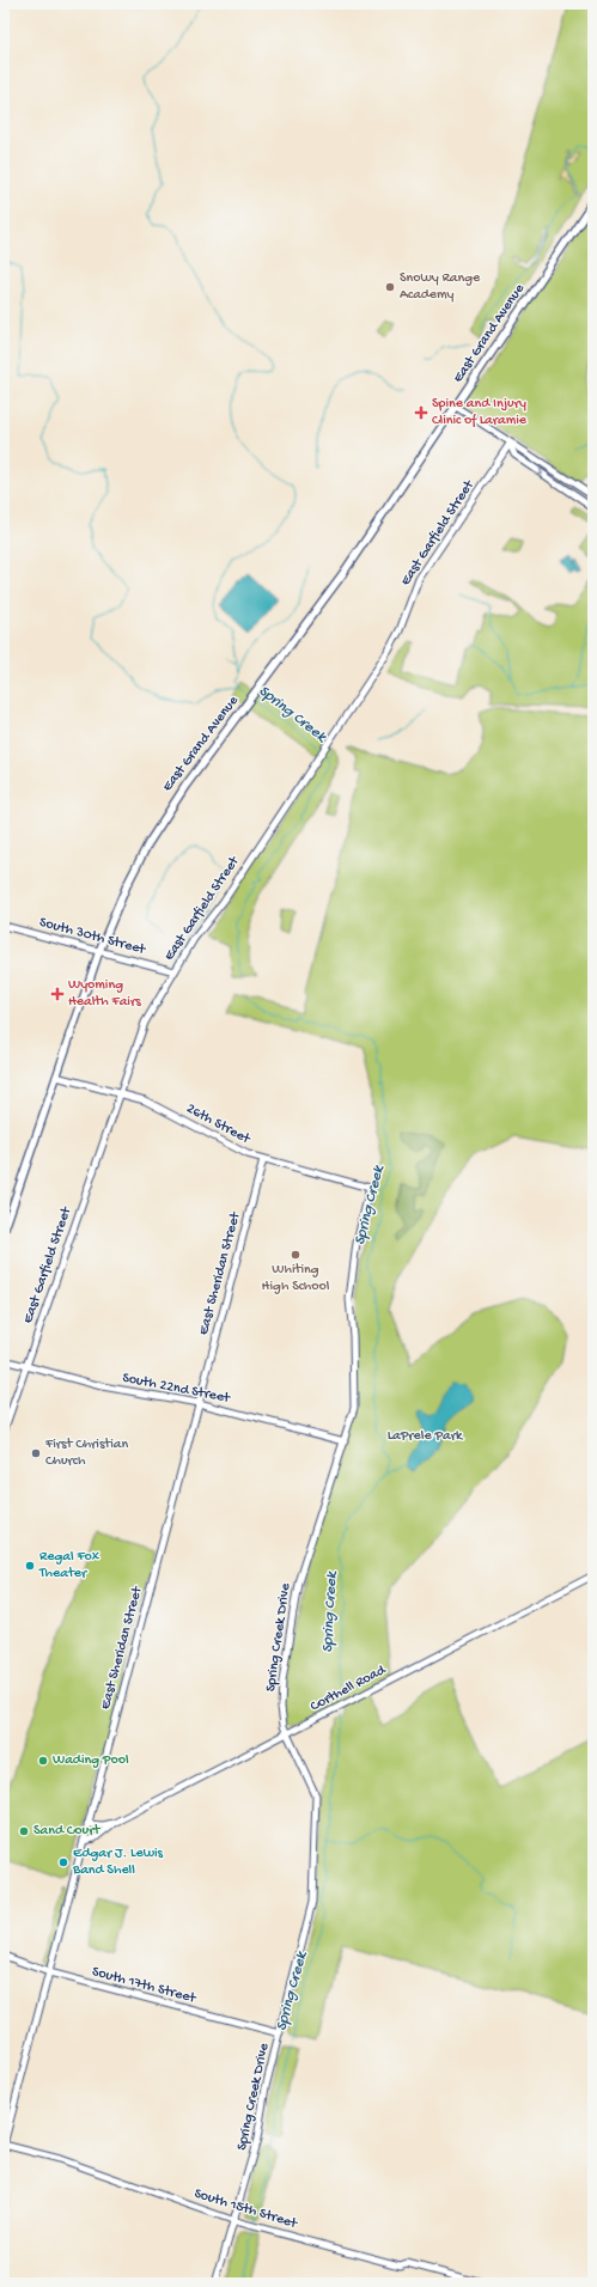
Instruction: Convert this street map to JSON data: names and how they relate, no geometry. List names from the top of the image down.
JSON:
{
  "streets": {
    "main road": ["East Grand Avenue"],
    "street": [
      "East Garfield Street",
      "South 30th Street",
      "26th Street",
      "East Sheridan Street",
      "South 22nd Street",
      "Spring Creek Drive",
      "Corthell Road",
      "South 17th Street",
      "South 15th Street"
    ]
  },
  "crossings": [
    ["East Grand Avenue", "South 30th Street"],
    ["East Grand Avenue", "26th Street"],
    ["East Garfield Street", "South 30th Street"],
    ["East Garfield Street", "26th Street"],
    ["East Garfield Street", "South 22nd Street"],
    ["26th Street", "East Sheridan Street"],
    ["26th Street", "Spring Creek Drive"],
    ["East Sheridan Street", "South 22nd Street"],
    ["East Sheridan Street", "Corthell Road"],
    ["East Sheridan Street", "South 17th Street"],
    ["East Sheridan Street", "South 15th Street"],
    ["South 22nd Street", "Spring Creek Drive"],
    ["Spring Creek Drive", "Corthell Road"],
    ["Spring Creek Drive", "South 17th Street"],
    ["Spring Creek Drive", "South 15th Street"]
  ],
  "water": ["Spring Creek"],
  "parks": ["LaPrele Park"],
  "places": {
    "other": [
      "Snowy Range Academy",
      "Whiting High School",
      "First Christian Church",
      "Regal Fox Theater",
      "Wading Pool",
      "Sand Court",
      "Edgar J. Lewis Band Shell"
    ],
    "health": ["Spine and Injury Clinic of Laramie", "Wyoming Health Fairs"]
  }
}
